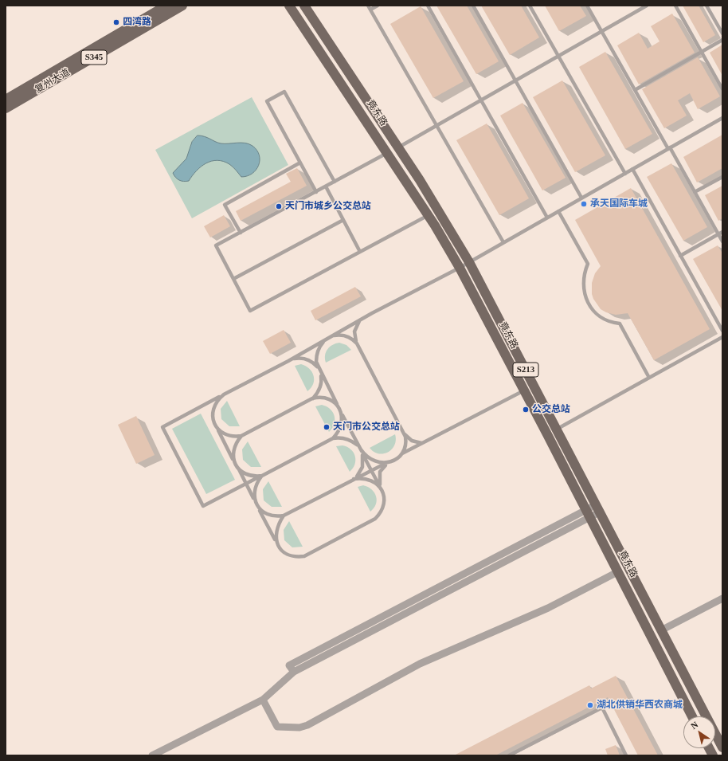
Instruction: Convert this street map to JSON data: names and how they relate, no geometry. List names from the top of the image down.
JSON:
{
  "streets": {
    "main road": [
      "S345",
      "复州大道",
      "竟东路",
      "S213"
    ]
  },
  "places": [
    "四湾路",
    "承天国际车城",
    "天门市城乡公交总站",
    "公交总站",
    "天门市公交总站",
    "湖北供销华西农商城"
  ],
  "north": "top left"
}
